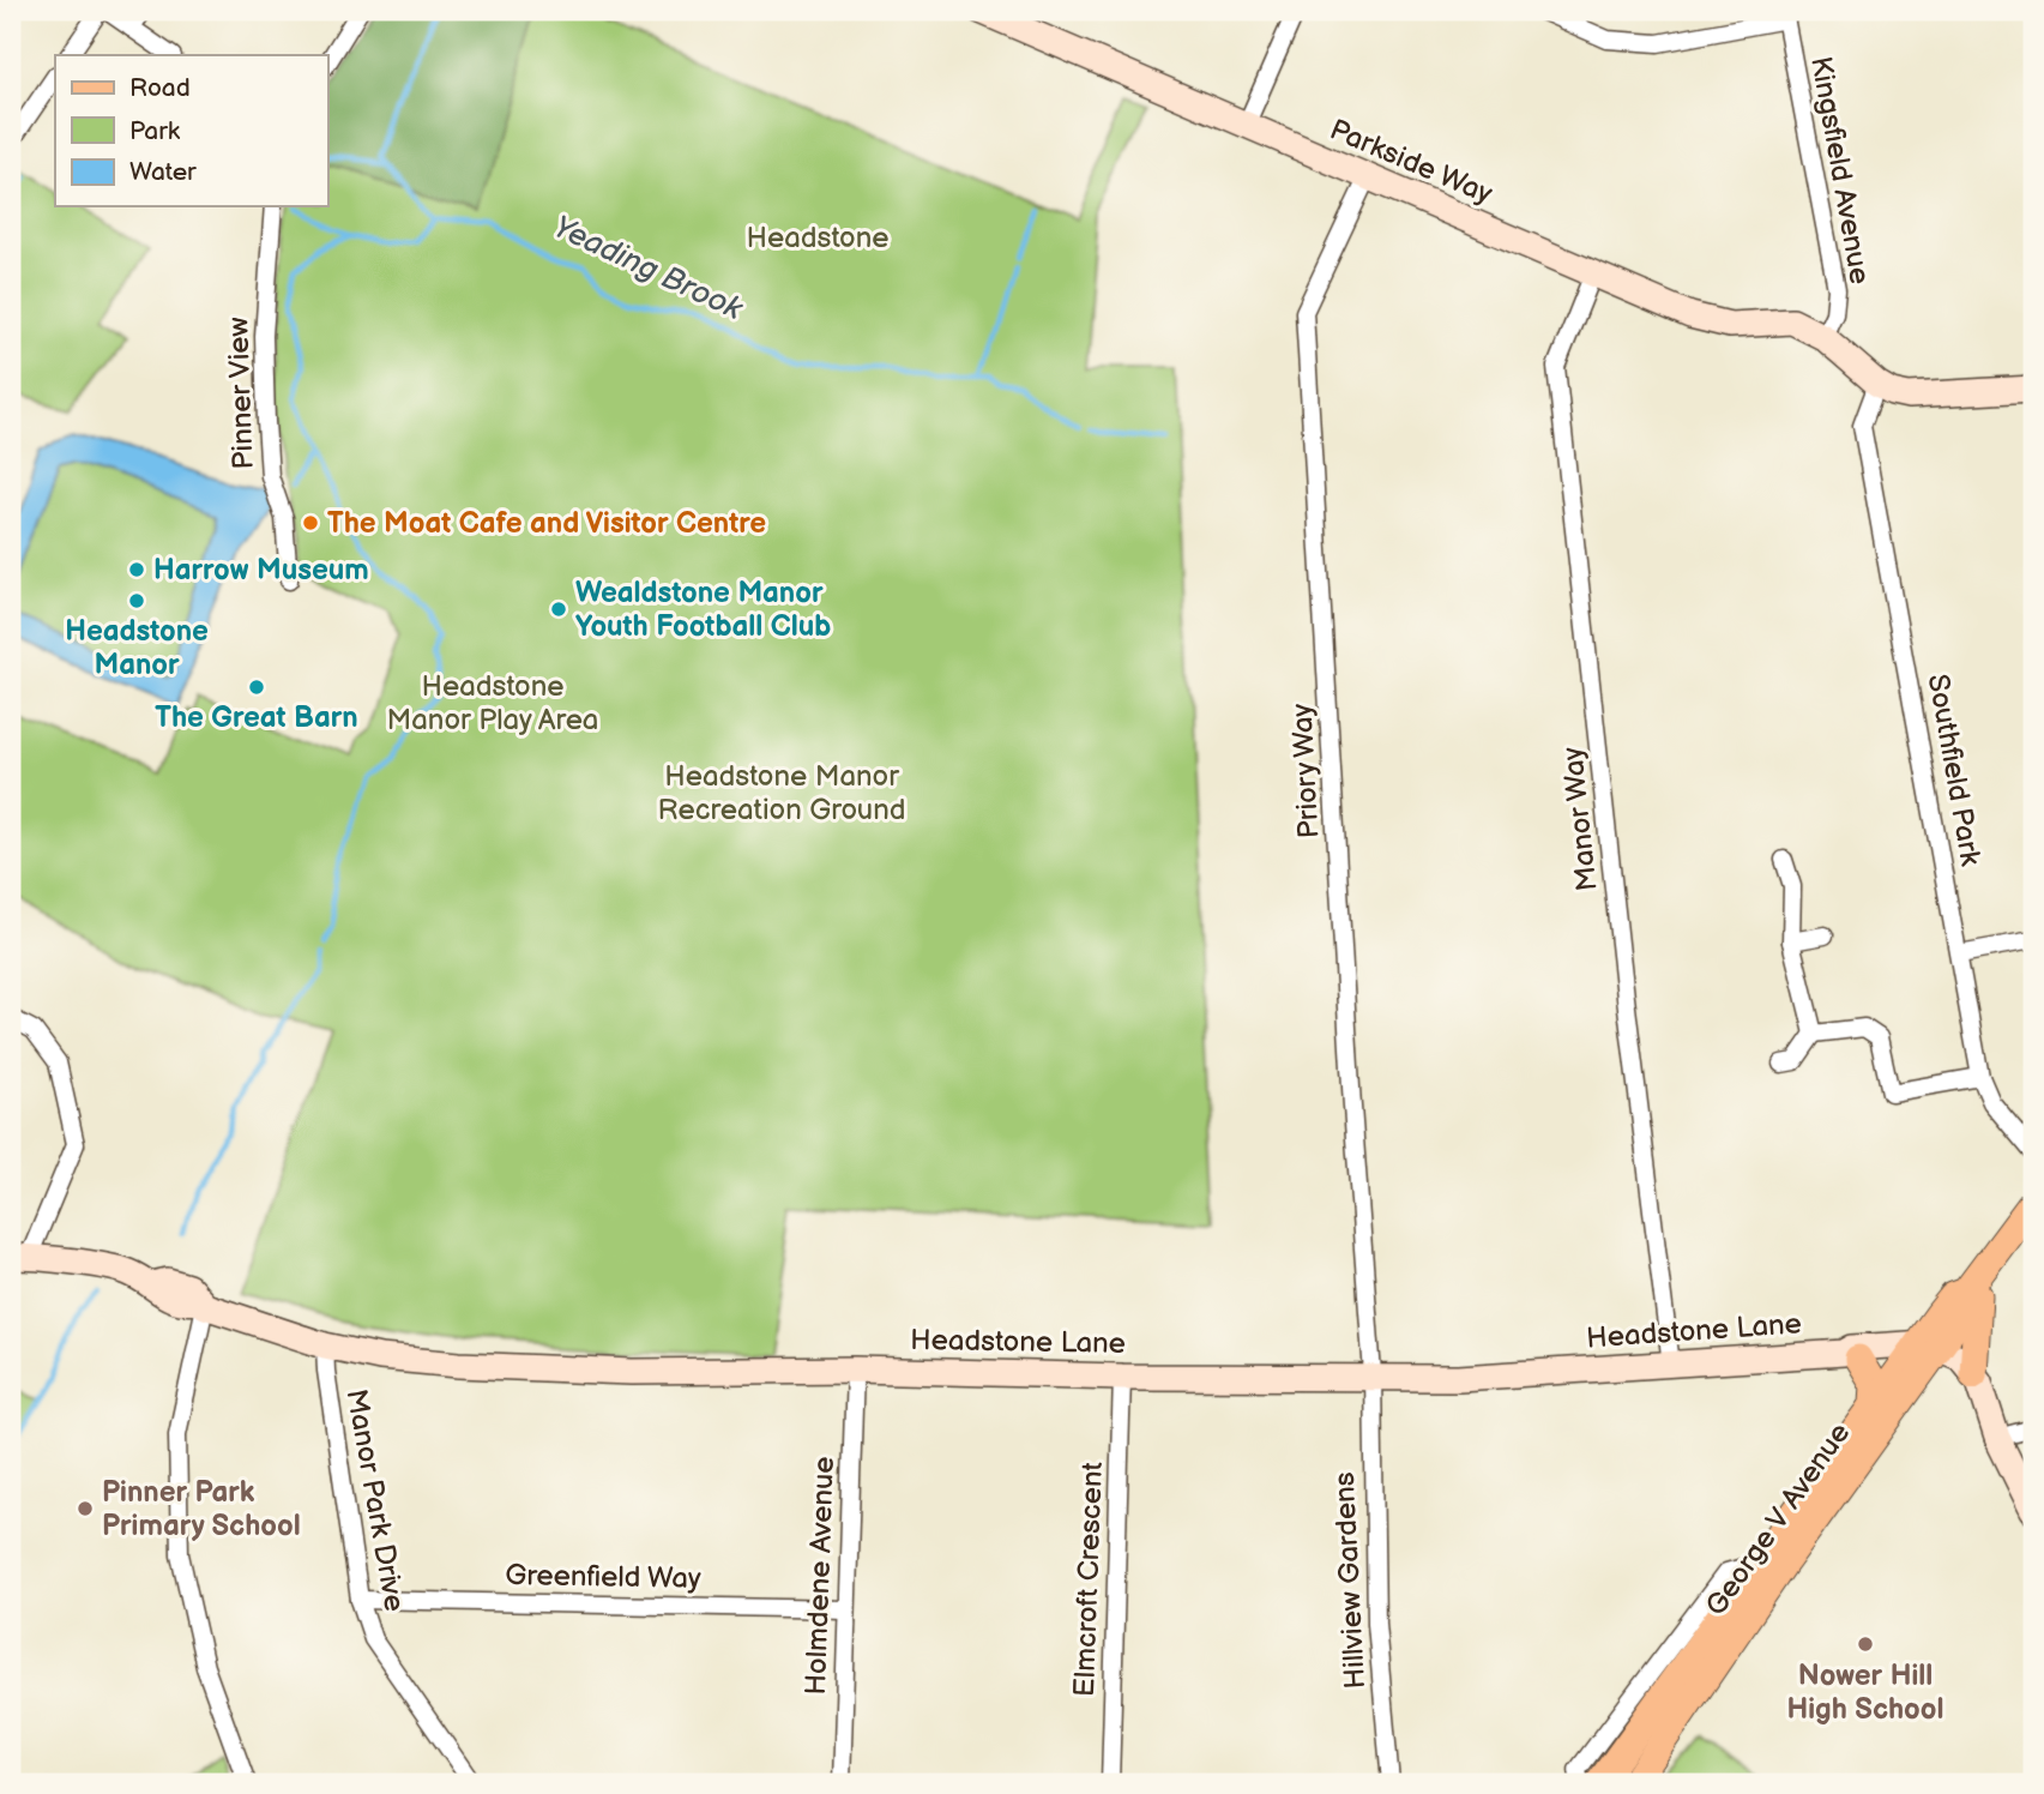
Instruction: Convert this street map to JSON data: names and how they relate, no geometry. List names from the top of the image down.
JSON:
{
  "streets": {
    "main road": ["George V Avenue"],
    "street": [
      "Parkside Way",
      "Kingsfield Avenue",
      "Pinner View",
      "Southfield Park",
      "Priory Way",
      "Manor Way",
      "Headstone Lane",
      "Manor Park Drive",
      "Holmdene Avenue",
      "Greenfield Way",
      "Elmcroft Crescent",
      "Hillview Gardens"
    ]
  },
  "crossings": [
    ["Parkside Way", "Kingsfield Avenue"],
    ["Parkside Way", "Southfield Park"],
    ["Parkside Way", "Priory Way"],
    ["Parkside Way", "Manor Way"],
    ["Priory Way", "Headstone Lane"],
    ["Priory Way", "Hillview Gardens"],
    ["Manor Way", "Headstone Lane"],
    ["Headstone Lane", "Manor Park Drive"],
    ["Headstone Lane", "George V Avenue"],
    ["Headstone Lane", "Holmdene Avenue"],
    ["Headstone Lane", "Elmcroft Crescent"],
    ["Headstone Lane", "Hillview Gardens"],
    ["Manor Park Drive", "Greenfield Way"],
    ["Holmdene Avenue", "Greenfield Way"]
  ],
  "water": ["Yeading Brook"],
  "parks": ["Headstone", "Headstone Manor Play Area", "Headstone Manor Recreation Ground"],
  "places": [
    "The Moat Cafe and Visitor Centre",
    "Harrow Museum",
    "Headstone Manor",
    "Wealdstone Manor Youth Football Club",
    "The Great Barn",
    "Pinner Park Primary School",
    "Nower Hill High School"
  ],
  "legend": ["Road", "Park", "Water"]
}
